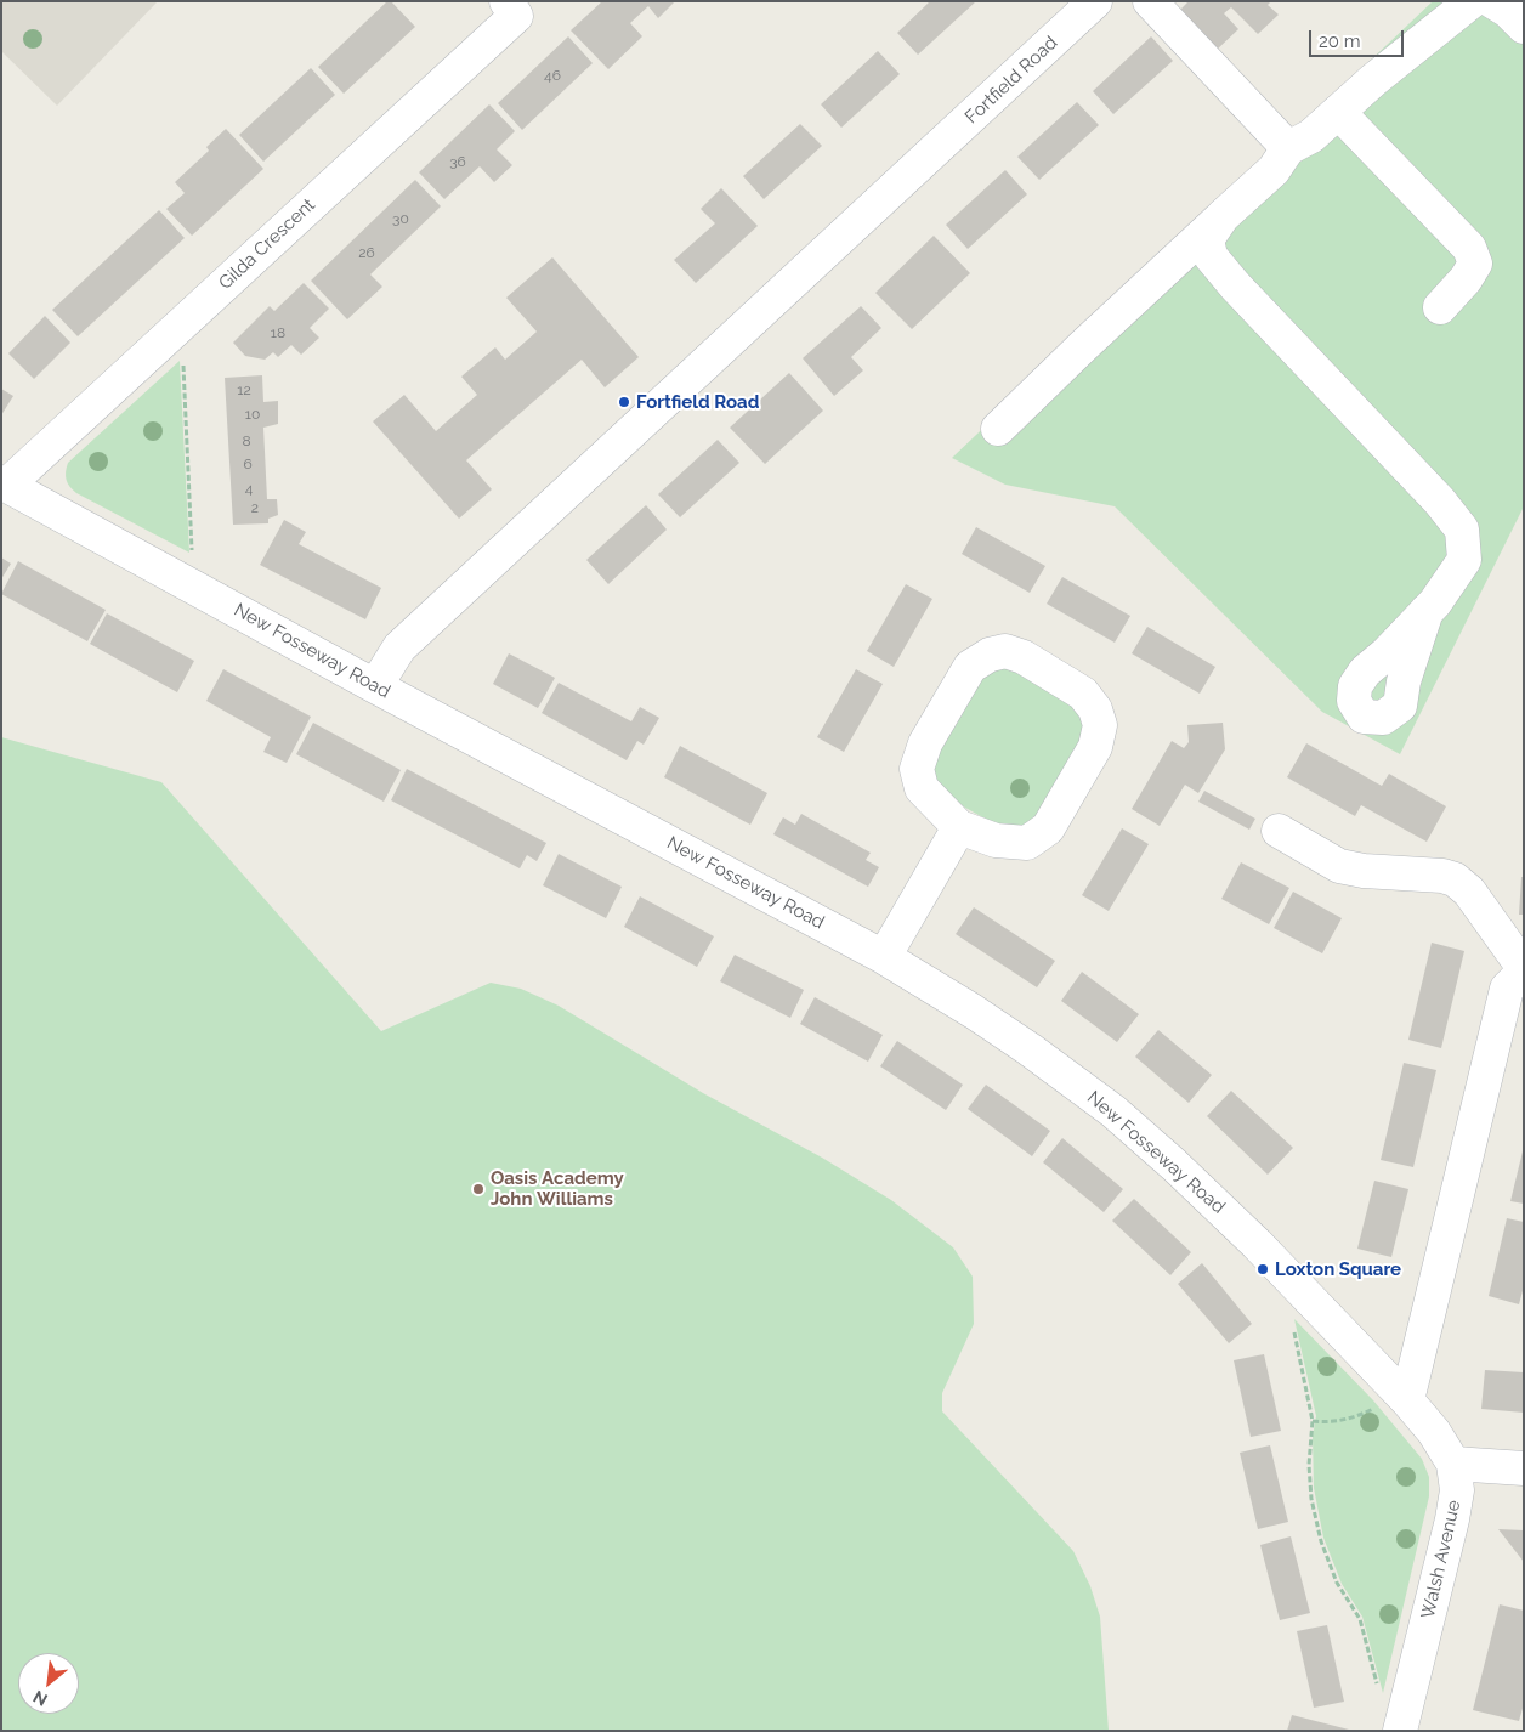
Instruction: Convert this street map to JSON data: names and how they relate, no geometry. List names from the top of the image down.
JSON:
{
  "streets": {
    "street": [
      "Fortfield Road",
      "Gilda Crescent",
      "New Fosseway Road",
      "Walsh Avenue"
    ]
  },
  "crossings": [
    ["Fortfield Road", "New Fosseway Road"],
    ["Gilda Crescent", "New Fosseway Road"],
    ["New Fosseway Road", "Walsh Avenue"]
  ],
  "places": ["Fortfield Road", "Oasis Academy John Williams", "Loxton Square"],
  "house_numbers": [
    "46",
    "36",
    "30",
    "26",
    "18",
    "12",
    "10",
    "8",
    "6",
    "4",
    "2"
  ],
  "scale_bar": "20 m",
  "north": "bottom left"
}
